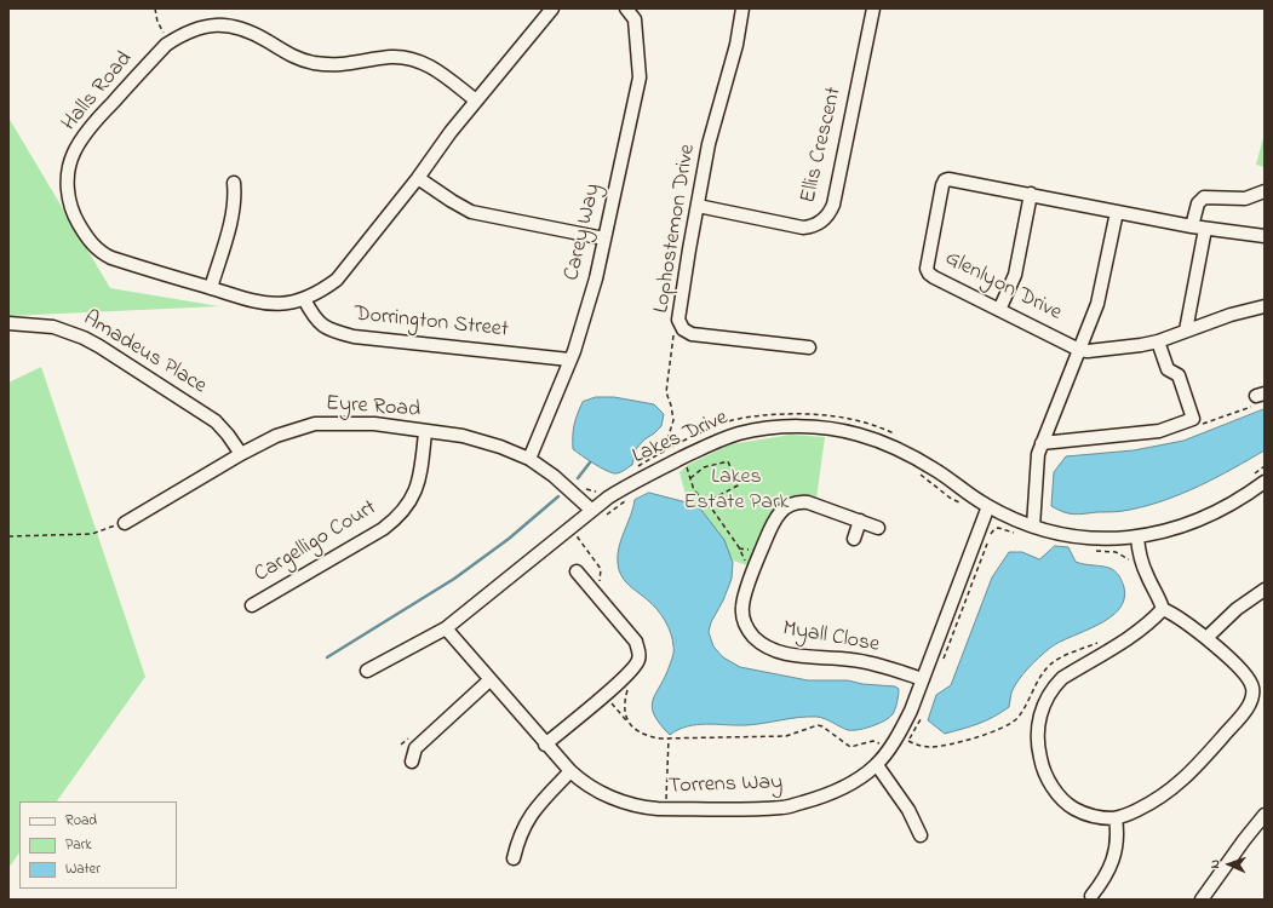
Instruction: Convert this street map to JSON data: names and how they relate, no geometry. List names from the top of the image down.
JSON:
{
  "streets": {
    "street": [
      "Halls Road",
      "Ellis Crescent",
      "Lophostemon Drive",
      "Carey Way",
      "Glenlyon Drive",
      "Dorrington Street",
      "Amadeus Place",
      "Eyre Road",
      "Lakes Drive",
      "Cargelligo Court",
      "Myall Close",
      "Torrens Way"
    ]
  },
  "crossings": [
    ["Halls Road", "Dorrington Street"],
    ["Ellis Crescent", "Lophostemon Drive"],
    ["Carey Way", "Dorrington Street"],
    ["Carey Way", "Eyre Road"],
    ["Amadeus Place", "Eyre Road"],
    ["Eyre Road", "Lakes Drive"],
    ["Eyre Road", "Cargelligo Court"],
    ["Lakes Drive", "Torrens Way"],
    ["Myall Close", "Torrens Way"]
  ],
  "parks": ["Lakes Estate Park"],
  "legend": ["Road", "Park", "Water"],
  "north": "left"
}
